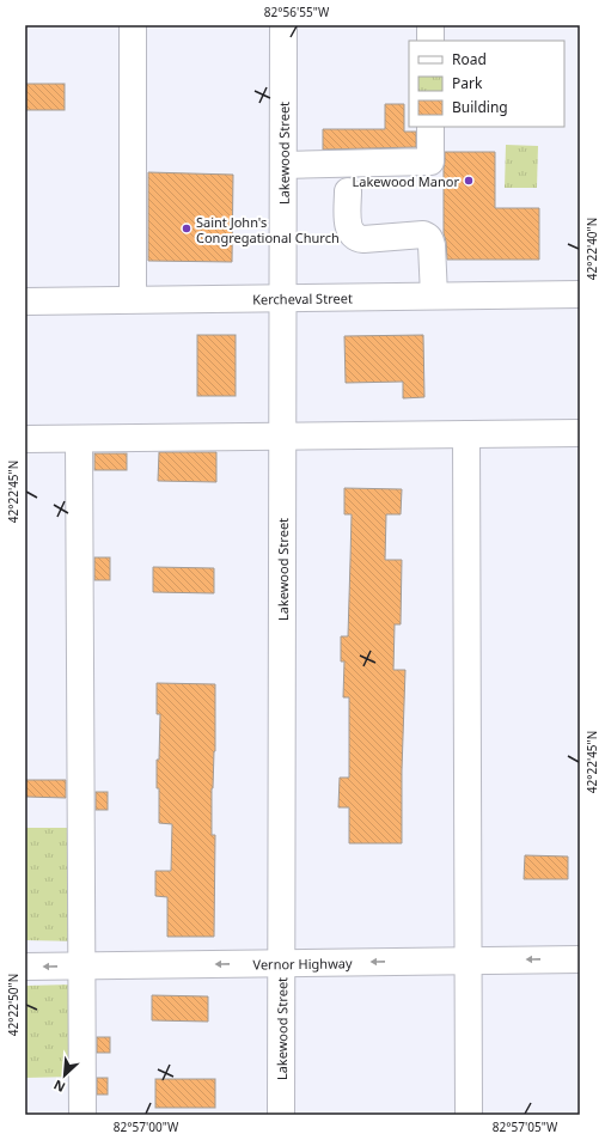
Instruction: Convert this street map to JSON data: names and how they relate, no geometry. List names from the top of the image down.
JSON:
{
  "streets": {
    "street": ["Lakewood Street", "Kercheval Street", "Vernor Highway"]
  },
  "crossings": [
    ["Lakewood Street", "Kercheval Street"],
    ["Lakewood Street", "Vernor Highway"]
  ],
  "one_way": ["Vernor Highway"],
  "places": ["Lakewood Manor", "Saint John's Congregational Church"],
  "legend": ["Road", "Park", "Building"],
  "north": "bottom left",
  "coordinates": [
    "82°56'55\"W",
    "42°22'40\"N",
    "42°22'45\"N",
    "42°22'50\"N",
    "82°57'00\"W",
    "82°57'05\"W"
  ]
}
